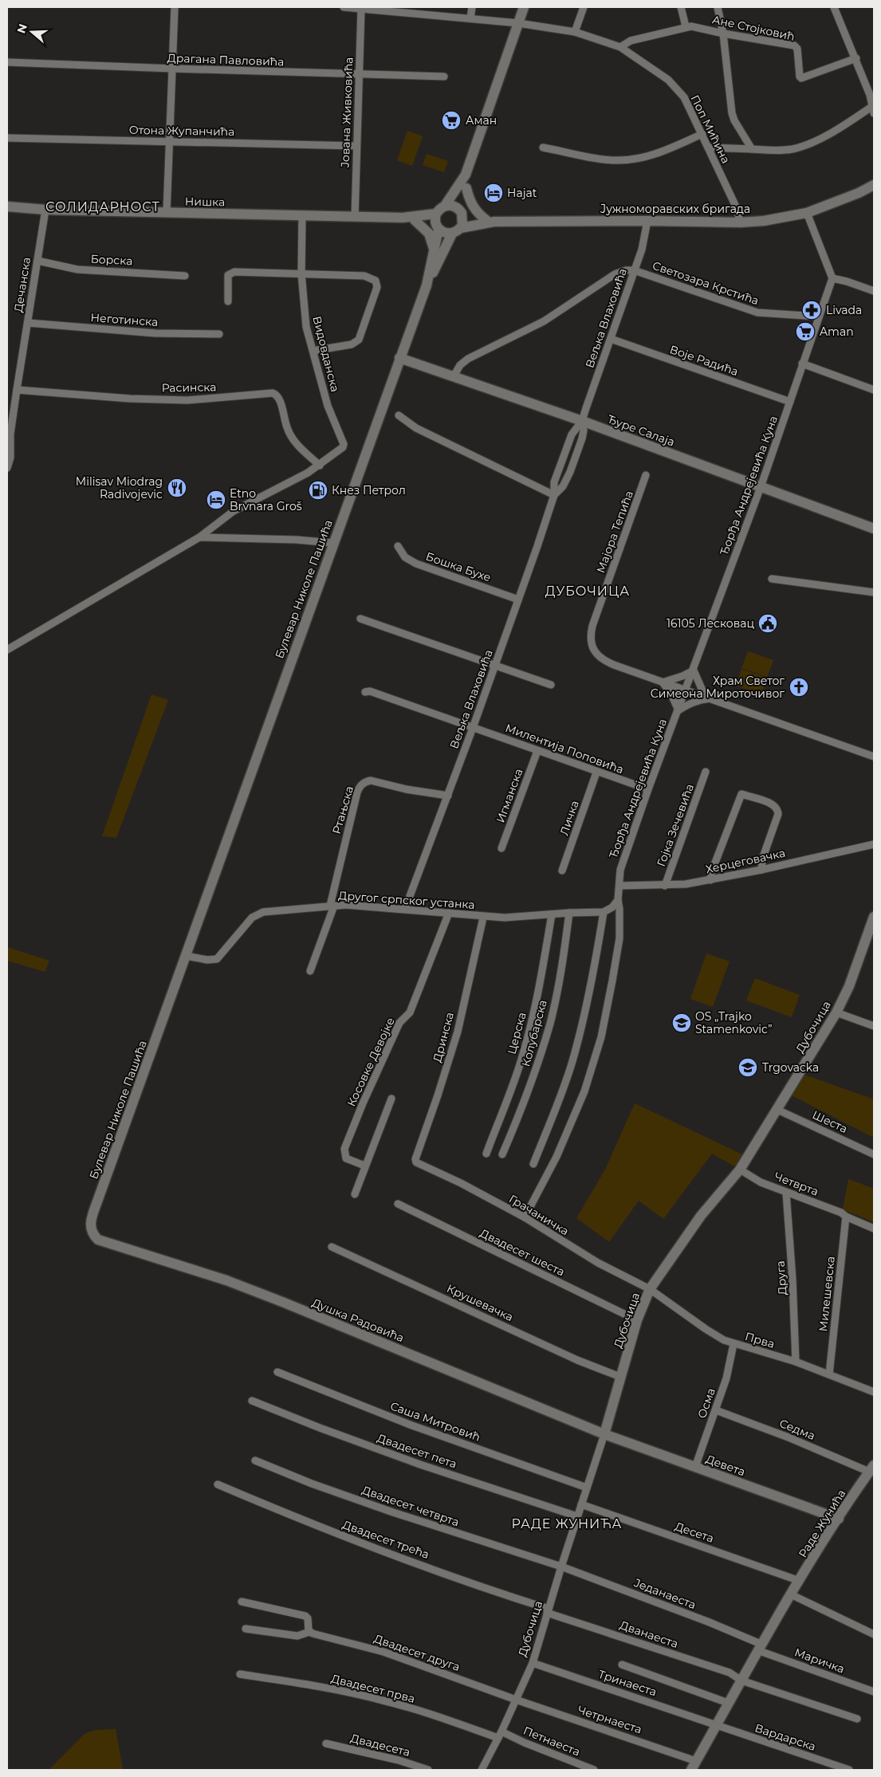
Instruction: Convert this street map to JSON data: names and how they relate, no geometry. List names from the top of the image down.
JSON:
{
  "streets": {
    "street": [
      "Ане Стојковић",
      "Драгана Павловића",
      "Јована Живковића",
      "Поп Мићина",
      "Отона Жупанчића",
      "Нишка",
      "Јужноморавских бригада",
      "Борска",
      "Светозара Крстића",
      "Дечанска",
      "Вељка Влаховића",
      "Неготинска",
      "Видовданска",
      "Воје Радића",
      "Расинска",
      "Ђуре Салаја",
      "Ђорђа Андрејевића Куна",
      "Мајора Тепића",
      "Бошка Бухе",
      "Булевар Николе Пашића",
      "Милентија Поповића",
      "Игманска",
      "Ртањска",
      "Личка",
      "Гојка Зечевића",
      "Херцеговачка",
      "Другог српског устанка",
      "Дубочица",
      "Церска",
      "Колубарска",
      "Дринска",
      "Косовке Девојке",
      "Шеста",
      "Четврта",
      "Грачаничка",
      "Двадесет шеста",
      "Друга",
      "Милешевска",
      "Крушевачка",
      "Душка Радовића",
      "Прва",
      "Осма",
      "Саша Митровић",
      "Седма",
      "Двадесет пета",
      "Девета",
      "Двадесет четврта",
      "Раде Жунића",
      "Десета",
      "Двадесет трећа",
      "Једанаеста",
      "Дванаеста",
      "Двадесет друга",
      "Маричка",
      "Тринаеста",
      "Двадесет прва",
      "Четрнаеста",
      "Вардарска",
      "Петнаеста",
      "Двадесета"
    ]
  },
  "crossings": [
    ["Ане Стојковић", "Поп Мићина"],
    ["Драгана Павловића", "Јована Живковића"],
    ["Јована Живковића", "Поп Мићина"],
    ["Јована Живковића", "Отона Жупанчића"],
    ["Јована Живковића", "Нишка"],
    ["Поп Мићина", "Јужноморавских бригада"],
    ["Нишка", "Дечанска"],
    ["Нишка", "Видовданска"],
    ["Јужноморавских бригада", "Вељка Влаховића"],
    ["Јужноморавских бригада", "Булевар Николе Пашића"],
    ["Борска", "Дечанска"],
    ["Светозара Крстића", "Вељка Влаховића"],
    ["Светозара Крстића", "Ђорђа Андрејевића Куна"],
    ["Дечанска", "Неготинска"],
    ["Дечанска", "Расинска"],
    ["Вељка Влаховића", "Воје Радића"],
    ["Вељка Влаховића", "Ђуре Салаја"],
    ["Вељка Влаховића", "Бошка Бухе"],
    ["Вељка Влаховића", "Милентија Поповића"],
    ["Вељка Влаховића", "Ртањска"],
    ["Вељка Влаховића", "Другог српског устанка"],
    ["Видовданска", "Расинска"],
    ["Воје Радића", "Ђорђа Андрејевића Куна"],
    ["Ђуре Салаја", "Ђорђа Андрејевића Куна"],
    ["Ђуре Салаја", "Булевар Николе Пашића"],
    ["Ђорђа Андрејевића Куна", "Мајора Тепића"],
    ["Ђорђа Андрејевића Куна", "Милентија Поповића"],
    ["Ђорђа Андрејевића Куна", "Херцеговачка"],
    ["Ђорђа Андрејевића Куна", "Грачаничка"],
    ["Булевар Николе Пашића", "Другог српског устанка"],
    ["Булевар Николе Пашића", "Душка Радовића"],
    ["Милентија Поповића", "Игманска"],
    ["Милентија Поповића", "Личка"],
    ["Ртањска", "Другог српског устанка"],
    ["Гојка Зечевића", "Херцеговачка"],
    ["Другог српског устанка", "Церска"],
    ["Другог српског устанка", "Колубарска"],
    ["Другог српског устанка", "Дринска"],
    ["Другог српског устанка", "Косовке Девојке"],
    ["Дубочица", "Шеста"],
    ["Дубочица", "Четврта"],
    ["Дубочица", "Грачаничка"],
    ["Дубочица", "Двадесет шеста"],
    ["Дубочица", "Крушевачка"],
    ["Дубочица", "Душка Радовића"],
    ["Дубочица", "Прва"],
    ["Дубочица", "Саша Митровић"],
    ["Дубочица", "Двадесет пета"],
    ["Дубочица", "Девета"],
    ["Дубочица", "Двадесет четврта"],
    ["Дубочица", "Десета"],
    ["Дубочица", "Двадесет трећа"],
    ["Дубочица", "Једанаеста"],
    ["Дубочица", "Дванаеста"],
    ["Дубочица", "Двадесет друга"],
    ["Дубочица", "Тринаеста"],
    ["Дубочица", "Двадесет прва"],
    ["Дубочица", "Четрнаеста"],
    ["Дубочица", "Петнаеста"],
    ["Дринска", "Грачаничка"],
    ["Четврта", "Друга"],
    ["Четврта", "Милешевска"],
    ["Грачаничка", "Прва"],
    ["Друга", "Прва"],
    ["Милешевска", "Прва"],
    ["Душка Радовића", "Девета"],
    ["Прва", "Осма"],
    ["Осма", "Седма"],
    ["Осма", "Девета"],
    ["Седма", "Раде Жунића"],
    ["Девета", "Раде Жунића"],
    ["Двадесет четврта", "Једанаеста"],
    ["Раде Жунића", "Десета"],
    ["Раде Жунића", "Једанаеста"],
    ["Раде Жунића", "Дванаеста"],
    ["Раде Жунића", "Маричка"],
    ["Раде Жунића", "Тринаеста"],
    ["Раде Жунића", "Четрнаеста"],
    ["Раде Жунића", "Вардарска"],
    ["Двадесет трећа", "Дванаеста"],
    ["Једанаеста", "Маричка"],
    ["Двадесет друга", "Четрнаеста"],
    ["Тринаеста", "Вардарска"],
    ["Двадесет прва", "Петнаеста"]
  ],
  "districts": ["СОЛИДАРНОСТ", "ДУБОЧИЦА", "РАДЕ ЖУНИЋА"],
  "places": {
    "supermarket": ["Аман", "Aman"],
    "hotel": ["Hajat", "Etno Brvnara Groš"],
    "pharmacy": ["Livada"],
    "restaurant": ["Milisav Miodrag Radivojevic"],
    "fuel station": ["Кнез Петрол"],
    "public building": ["16105 Лесковац"],
    "church": ["Храм Светог Симеона Мироточивог"],
    "school or university": ["OS „Trajko Stamenkovic”", "Trgovacka"]
  },
  "north": "left"
}
